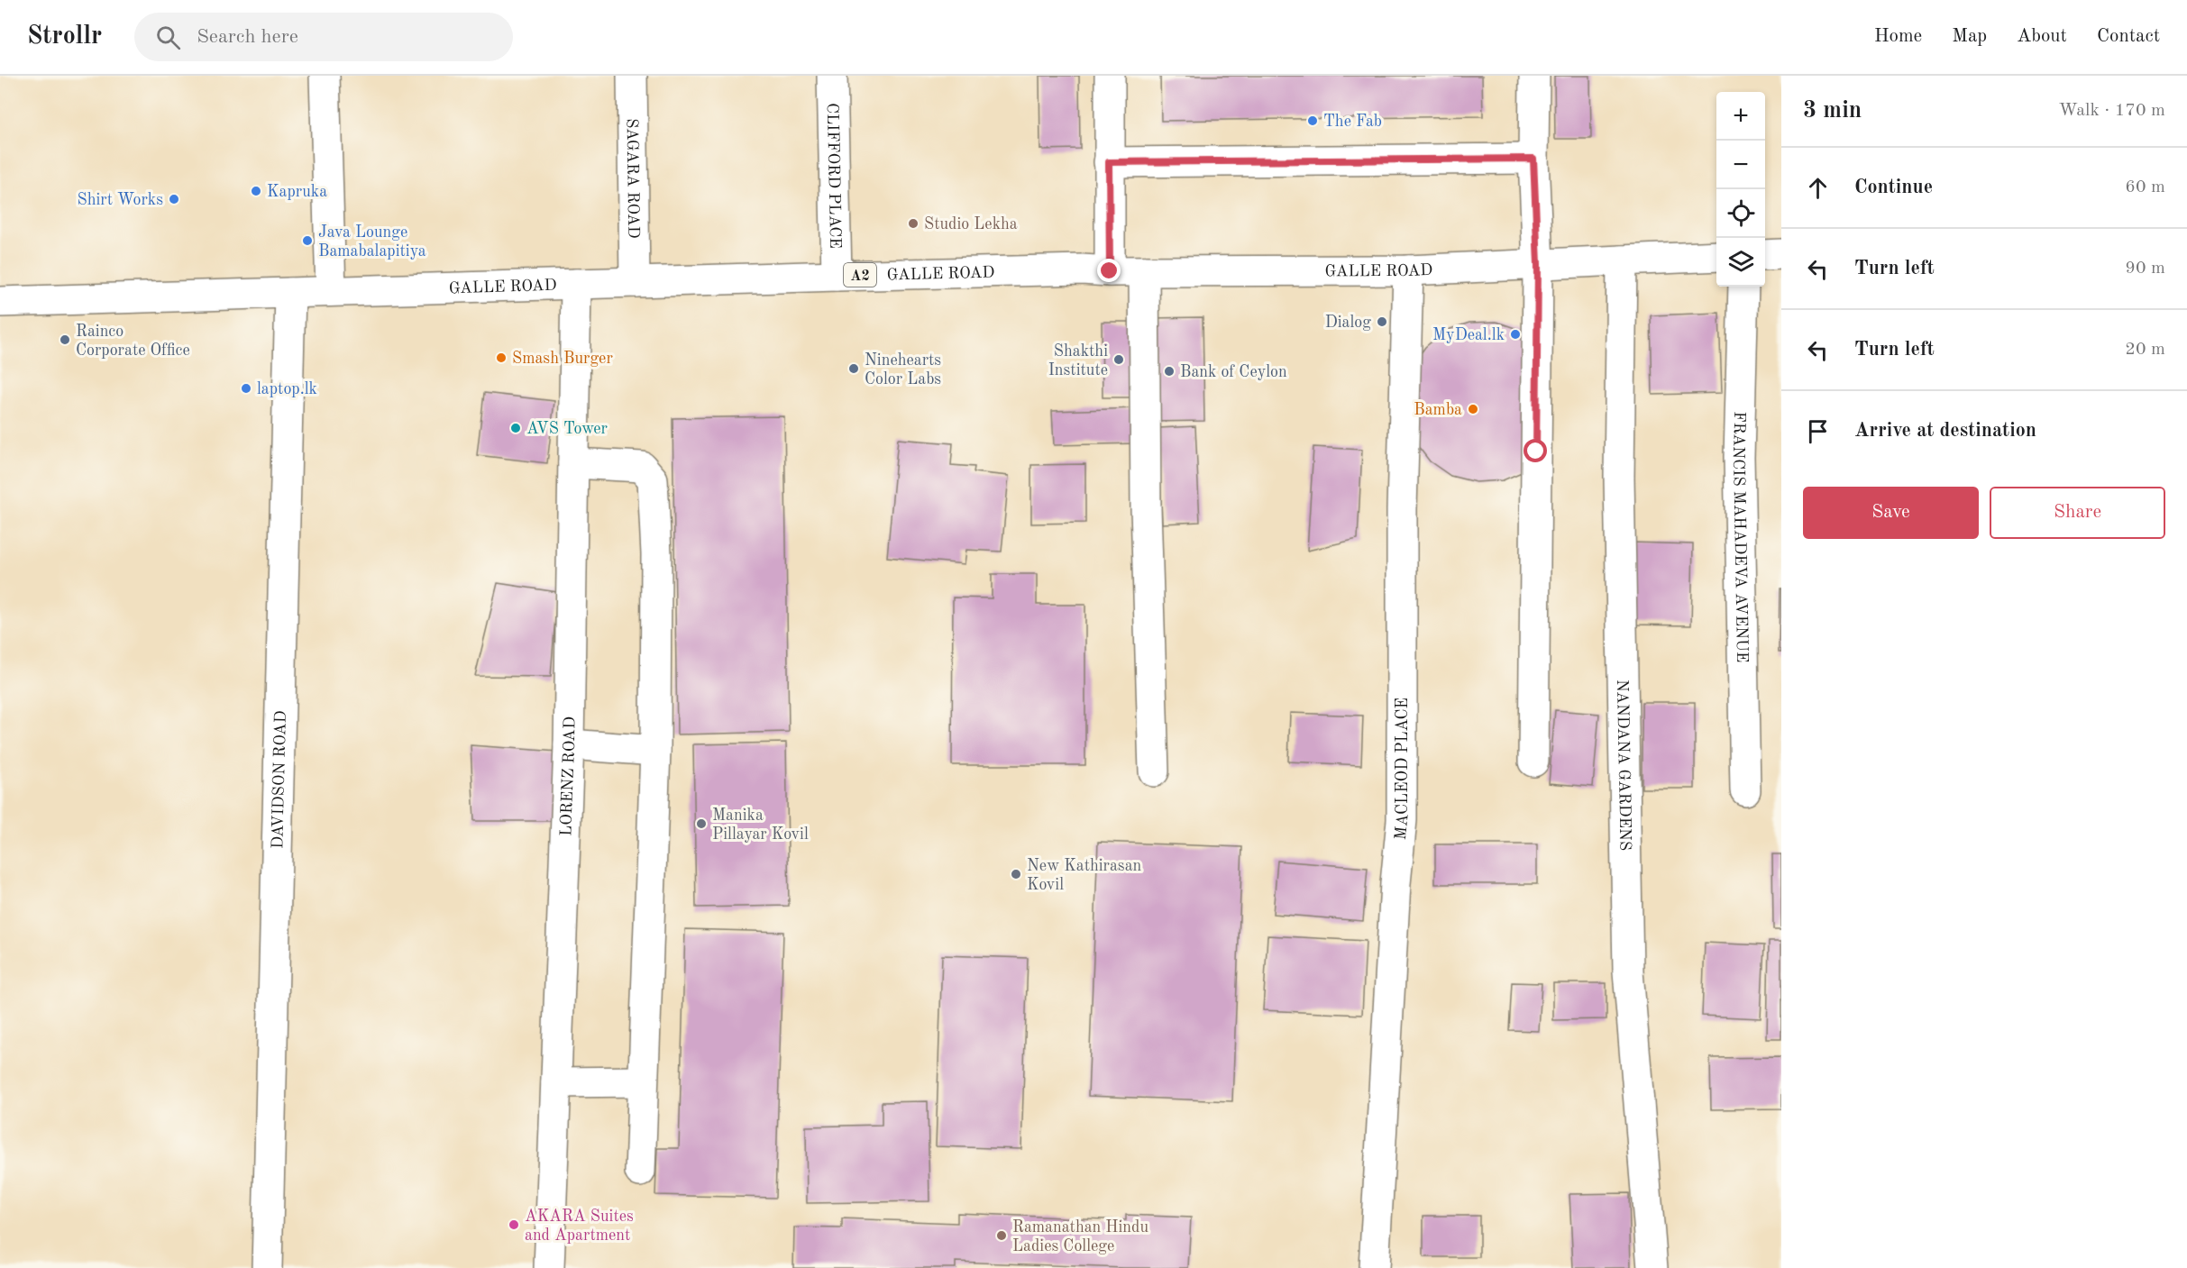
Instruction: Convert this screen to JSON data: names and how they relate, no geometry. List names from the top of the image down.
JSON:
{
  "streets": {
    "main road": [
      "CLIFFORD PLACE",
      "SAGARA ROAD",
      "GALLE ROAD",
      "A2",
      "FRANCIS MAHADEVA AVENUE",
      "NANDANA GARDENS",
      "MACLEOD PLACE",
      "LORENZ ROAD",
      "DAVIDSON ROAD"
    ]
  },
  "crossings": [
    ["CLIFFORD PLACE", "GALLE ROAD"],
    ["SAGARA ROAD", "GALLE ROAD"],
    ["GALLE ROAD", "NANDANA GARDENS"],
    ["GALLE ROAD", "MACLEOD PLACE"],
    ["GALLE ROAD", "LORENZ ROAD"],
    ["GALLE ROAD", "DAVIDSON ROAD"]
  ],
  "places": [
    "The Fab",
    "Kapruka",
    "Shirt Works",
    "Studio Lekha",
    "Java Lounge Bamabalapitiya",
    "Dialog",
    "MyDeal.lk",
    "Rainco Corporate Office",
    "Smash Burger",
    "Shakthi Institute",
    "Ninehearts Color Labs",
    "Bank of Ceylon",
    "laptop.lk",
    "Bamba",
    "AVS Tower",
    "Manika Pillayar Kovil",
    "New Kathirasan Kovil",
    "AKARA Suites and Apartment",
    "Ramanathan Hindu Ladies College"
  ],
  "page": {
    "header": "Strollr",
    "search": "Search here",
    "nav": [
      "Home",
      "Map",
      "About",
      "Contact"
    ],
    "heading": ["3 min", "Walk · 170 m"],
    "map_buttons": ["+", "−"],
    "list": [
      ["Continue", "60 m"],
      ["Turn left", "90 m"],
      ["Turn left", "20 m"],
      "Arrive at destination"
    ],
    "buttons": ["Save", "Share"]
  }
}
